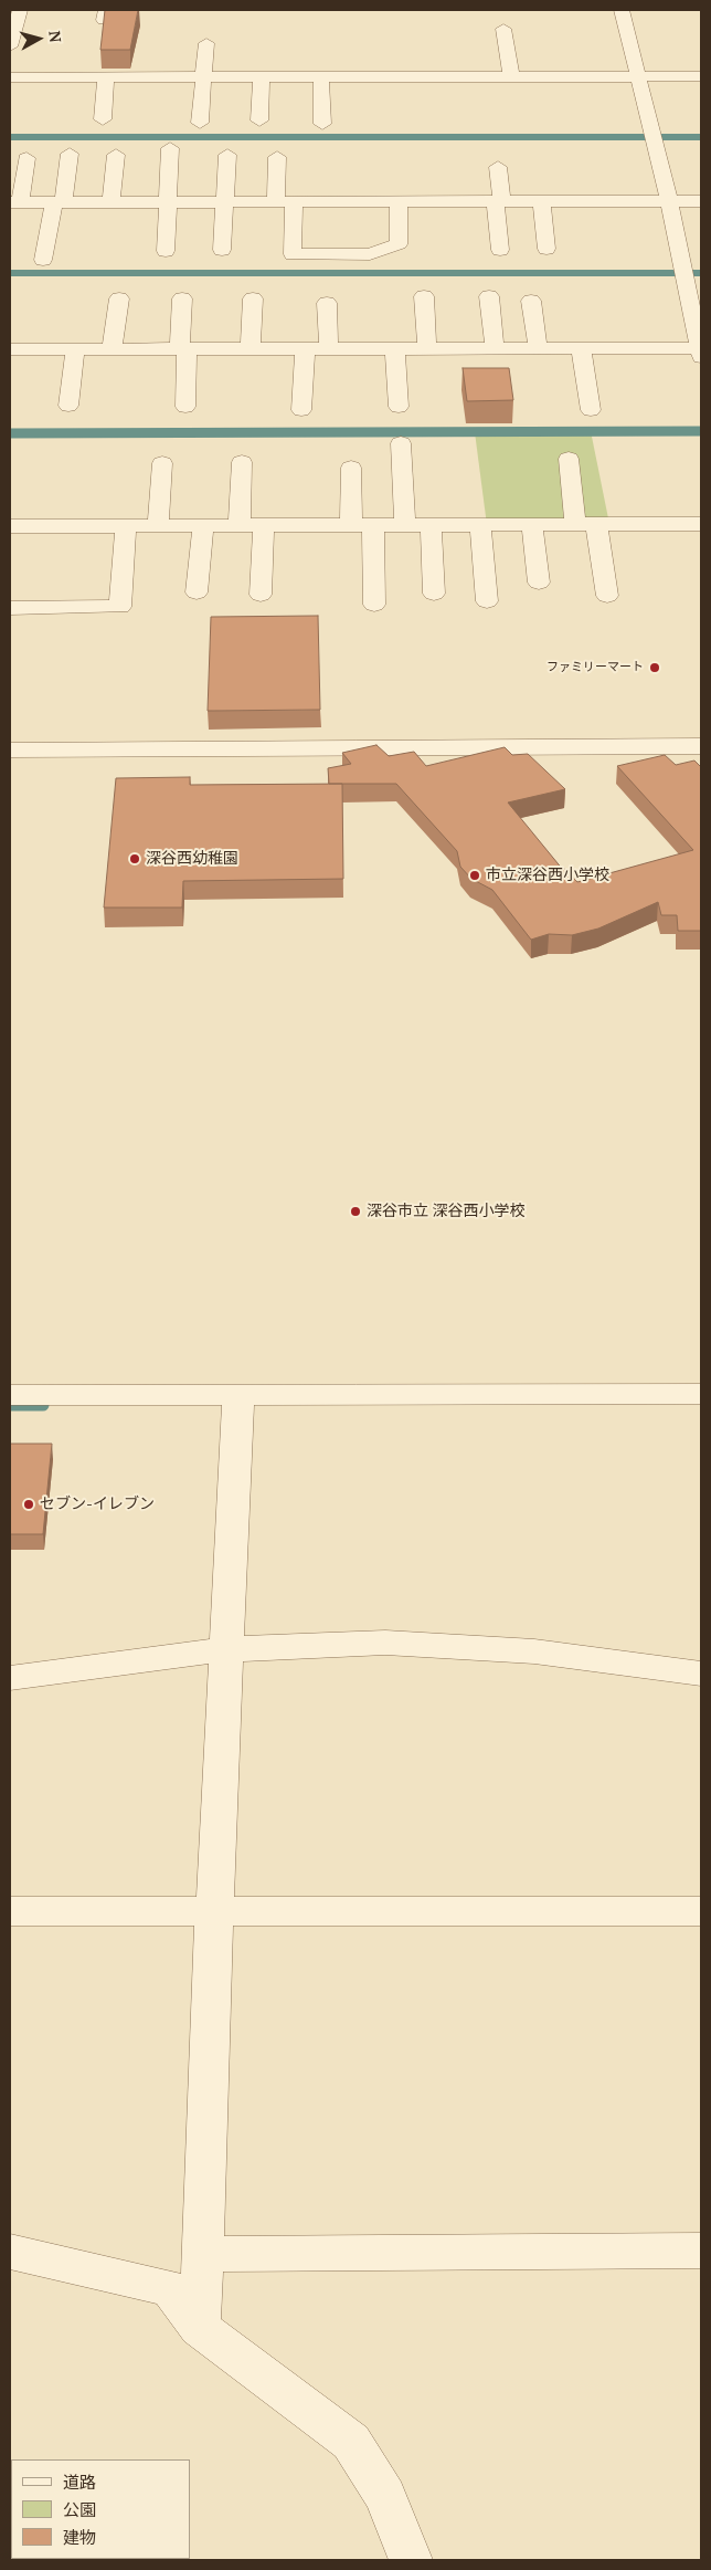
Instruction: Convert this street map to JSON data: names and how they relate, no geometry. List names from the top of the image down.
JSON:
{
  "places": [
    "ファミリーマート",
    "深谷西幼稚園",
    "市立深谷西小学校",
    "深谷市立 深谷西小学校",
    "セブン-イレブン"
  ],
  "legend": ["道路", "公園", "建物"],
  "north": "right"
}
